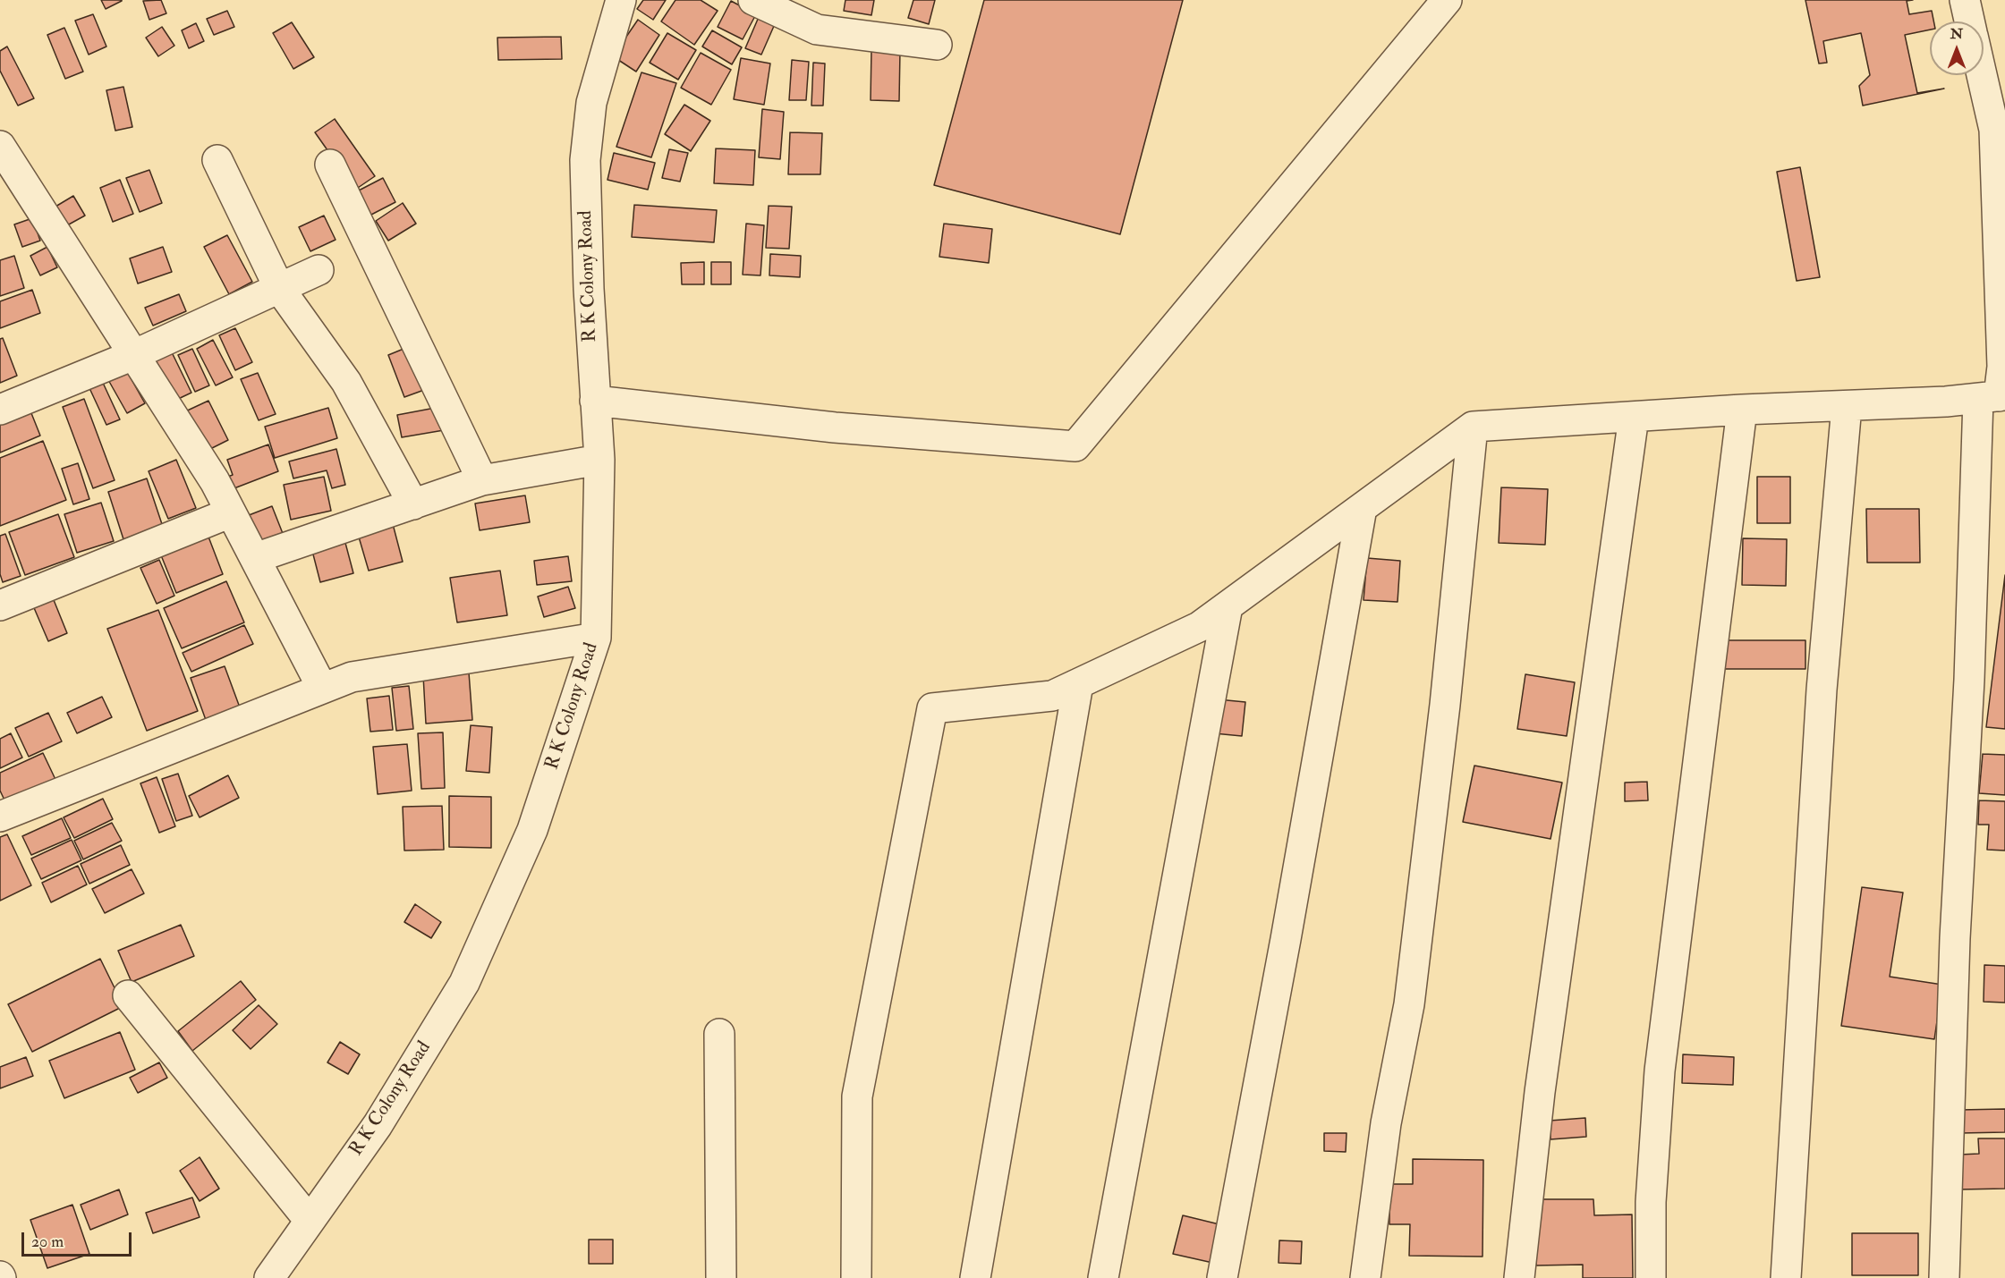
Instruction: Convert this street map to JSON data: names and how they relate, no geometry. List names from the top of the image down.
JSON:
{
  "streets": {
    "street": ["R K Colony Road"]
  },
  "scale_bar": "20 m",
  "north": "top"
}
